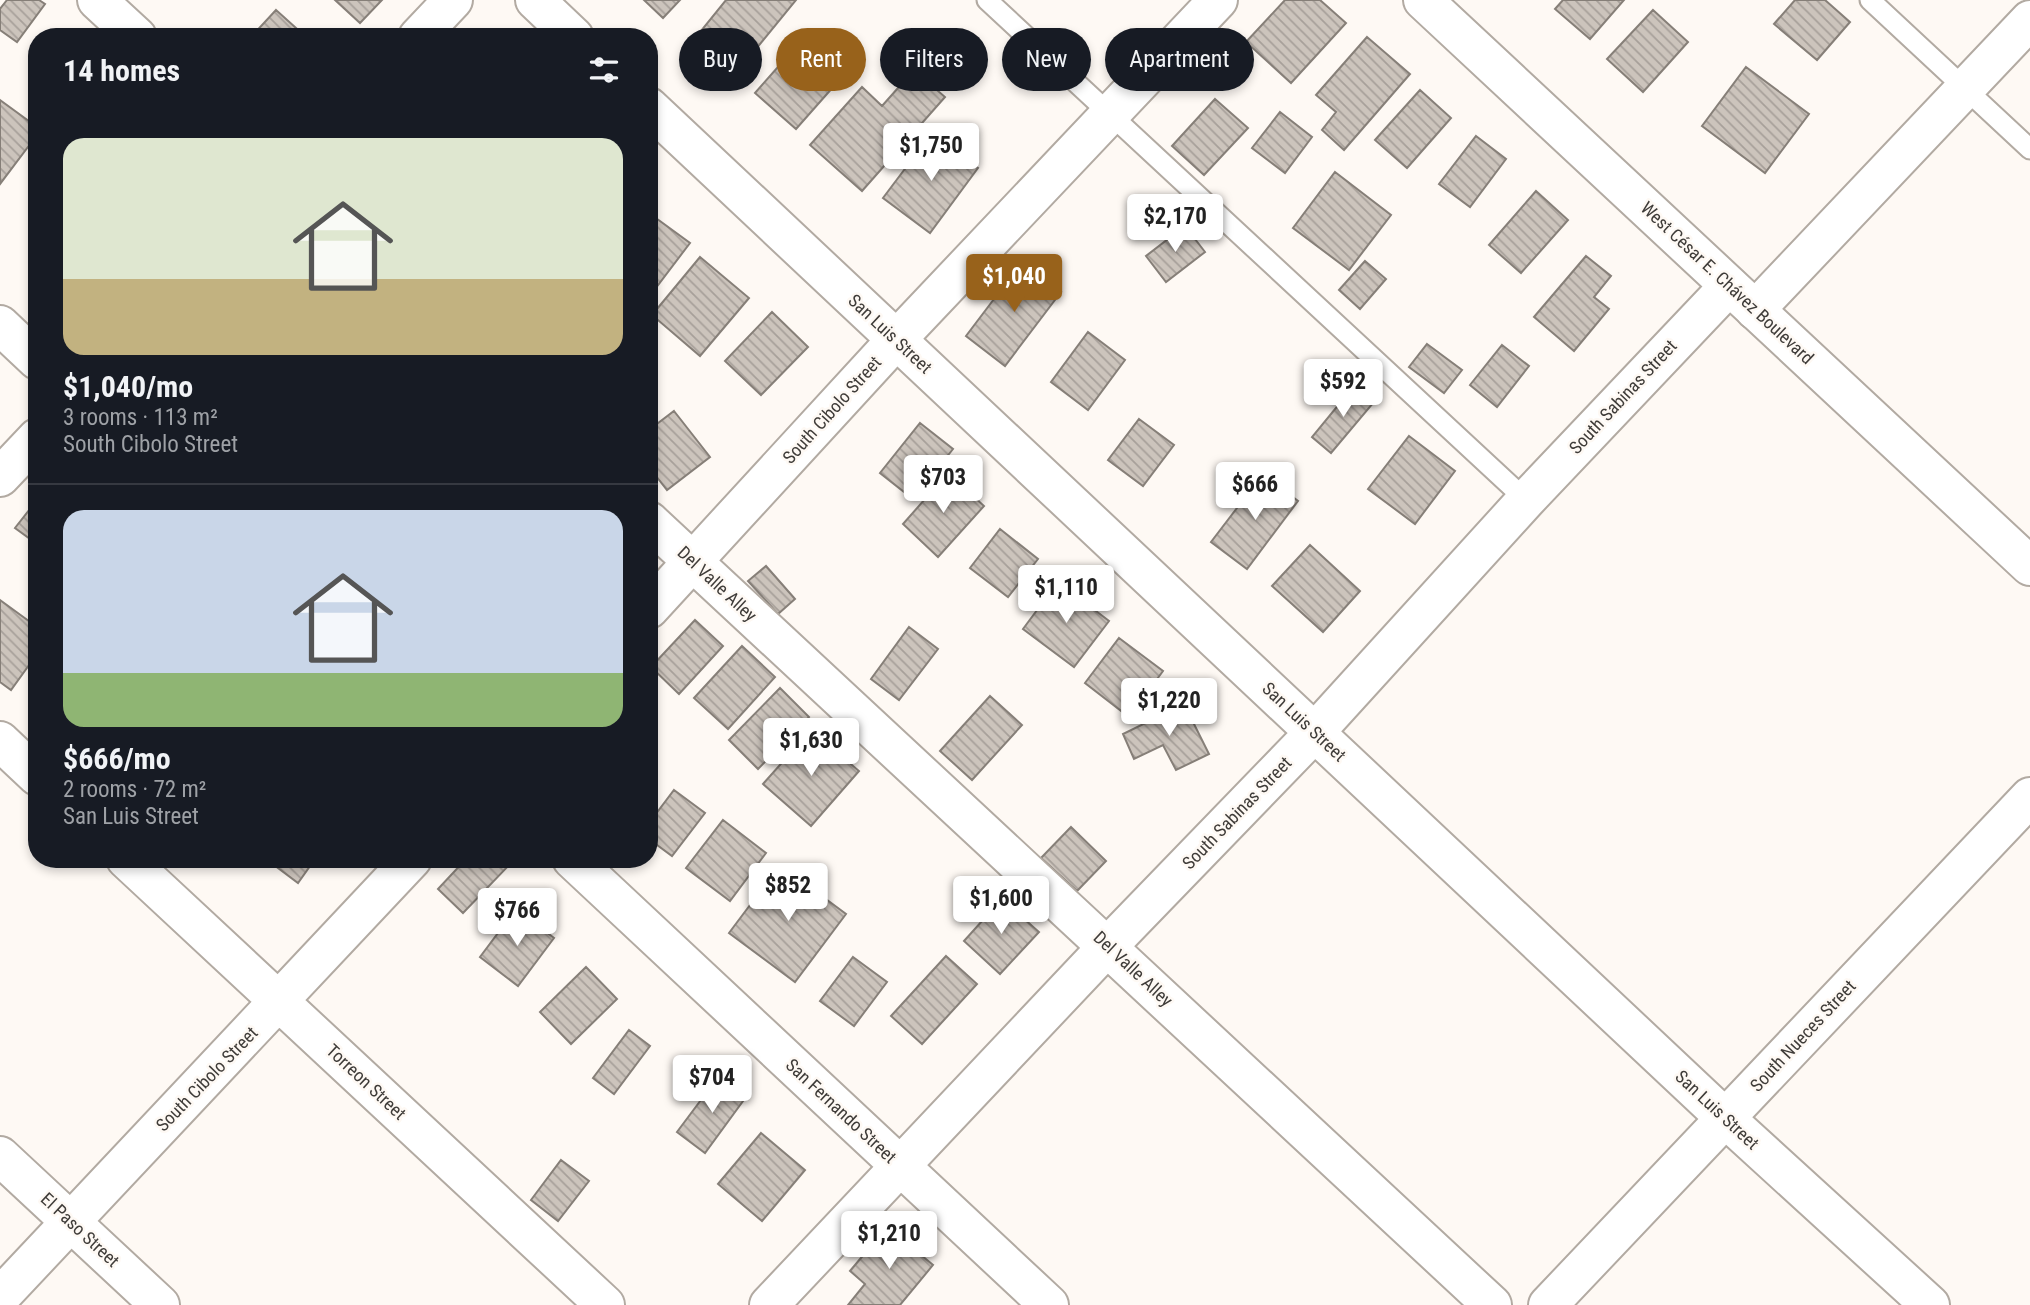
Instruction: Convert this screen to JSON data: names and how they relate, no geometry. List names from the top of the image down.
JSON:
{
  "streets": {
    "street": [
      "West César E. Chávez Boulevard",
      "San Luis Street",
      "South Sabinas Street",
      "South Cibolo Street",
      "Del Valle Alley",
      "South Nueces Street",
      "Torreon Street",
      "San Fernando Street",
      "El Paso Street"
    ]
  },
  "crossings": [
    ["West César E. Chávez Boulevard", "South Sabinas Street"],
    ["San Luis Street", "South Sabinas Street"],
    ["San Luis Street", "South Cibolo Street"],
    ["San Luis Street", "South Nueces Street"],
    ["South Sabinas Street", "Del Valle Alley"],
    ["South Sabinas Street", "San Fernando Street"],
    ["South Cibolo Street", "Del Valle Alley"],
    ["South Cibolo Street", "Torreon Street"],
    ["South Cibolo Street", "El Paso Street"]
  ],
  "page": {
    "chip": [
      "Buy",
      "Rent",
      "Filters",
      "New",
      "Apartment"
    ],
    "heading": "14 homes",
    "list": [
      {
        "name": "$1,040/mo",
        "note": "3 rooms · 113 m² · South Cibolo Street"
      },
      {
        "name": "$666/mo",
        "note": "2 rooms · 72 m² · San Luis Street"
      }
    ],
    "price": [
      "$1,750",
      "$2,170",
      "$1,040",
      "$592",
      "$703",
      "$666",
      "$1,110",
      "$1,220",
      "$1,630",
      "$852",
      "$1,600",
      "$766",
      "$704",
      "$1,210"
    ]
  }
}
